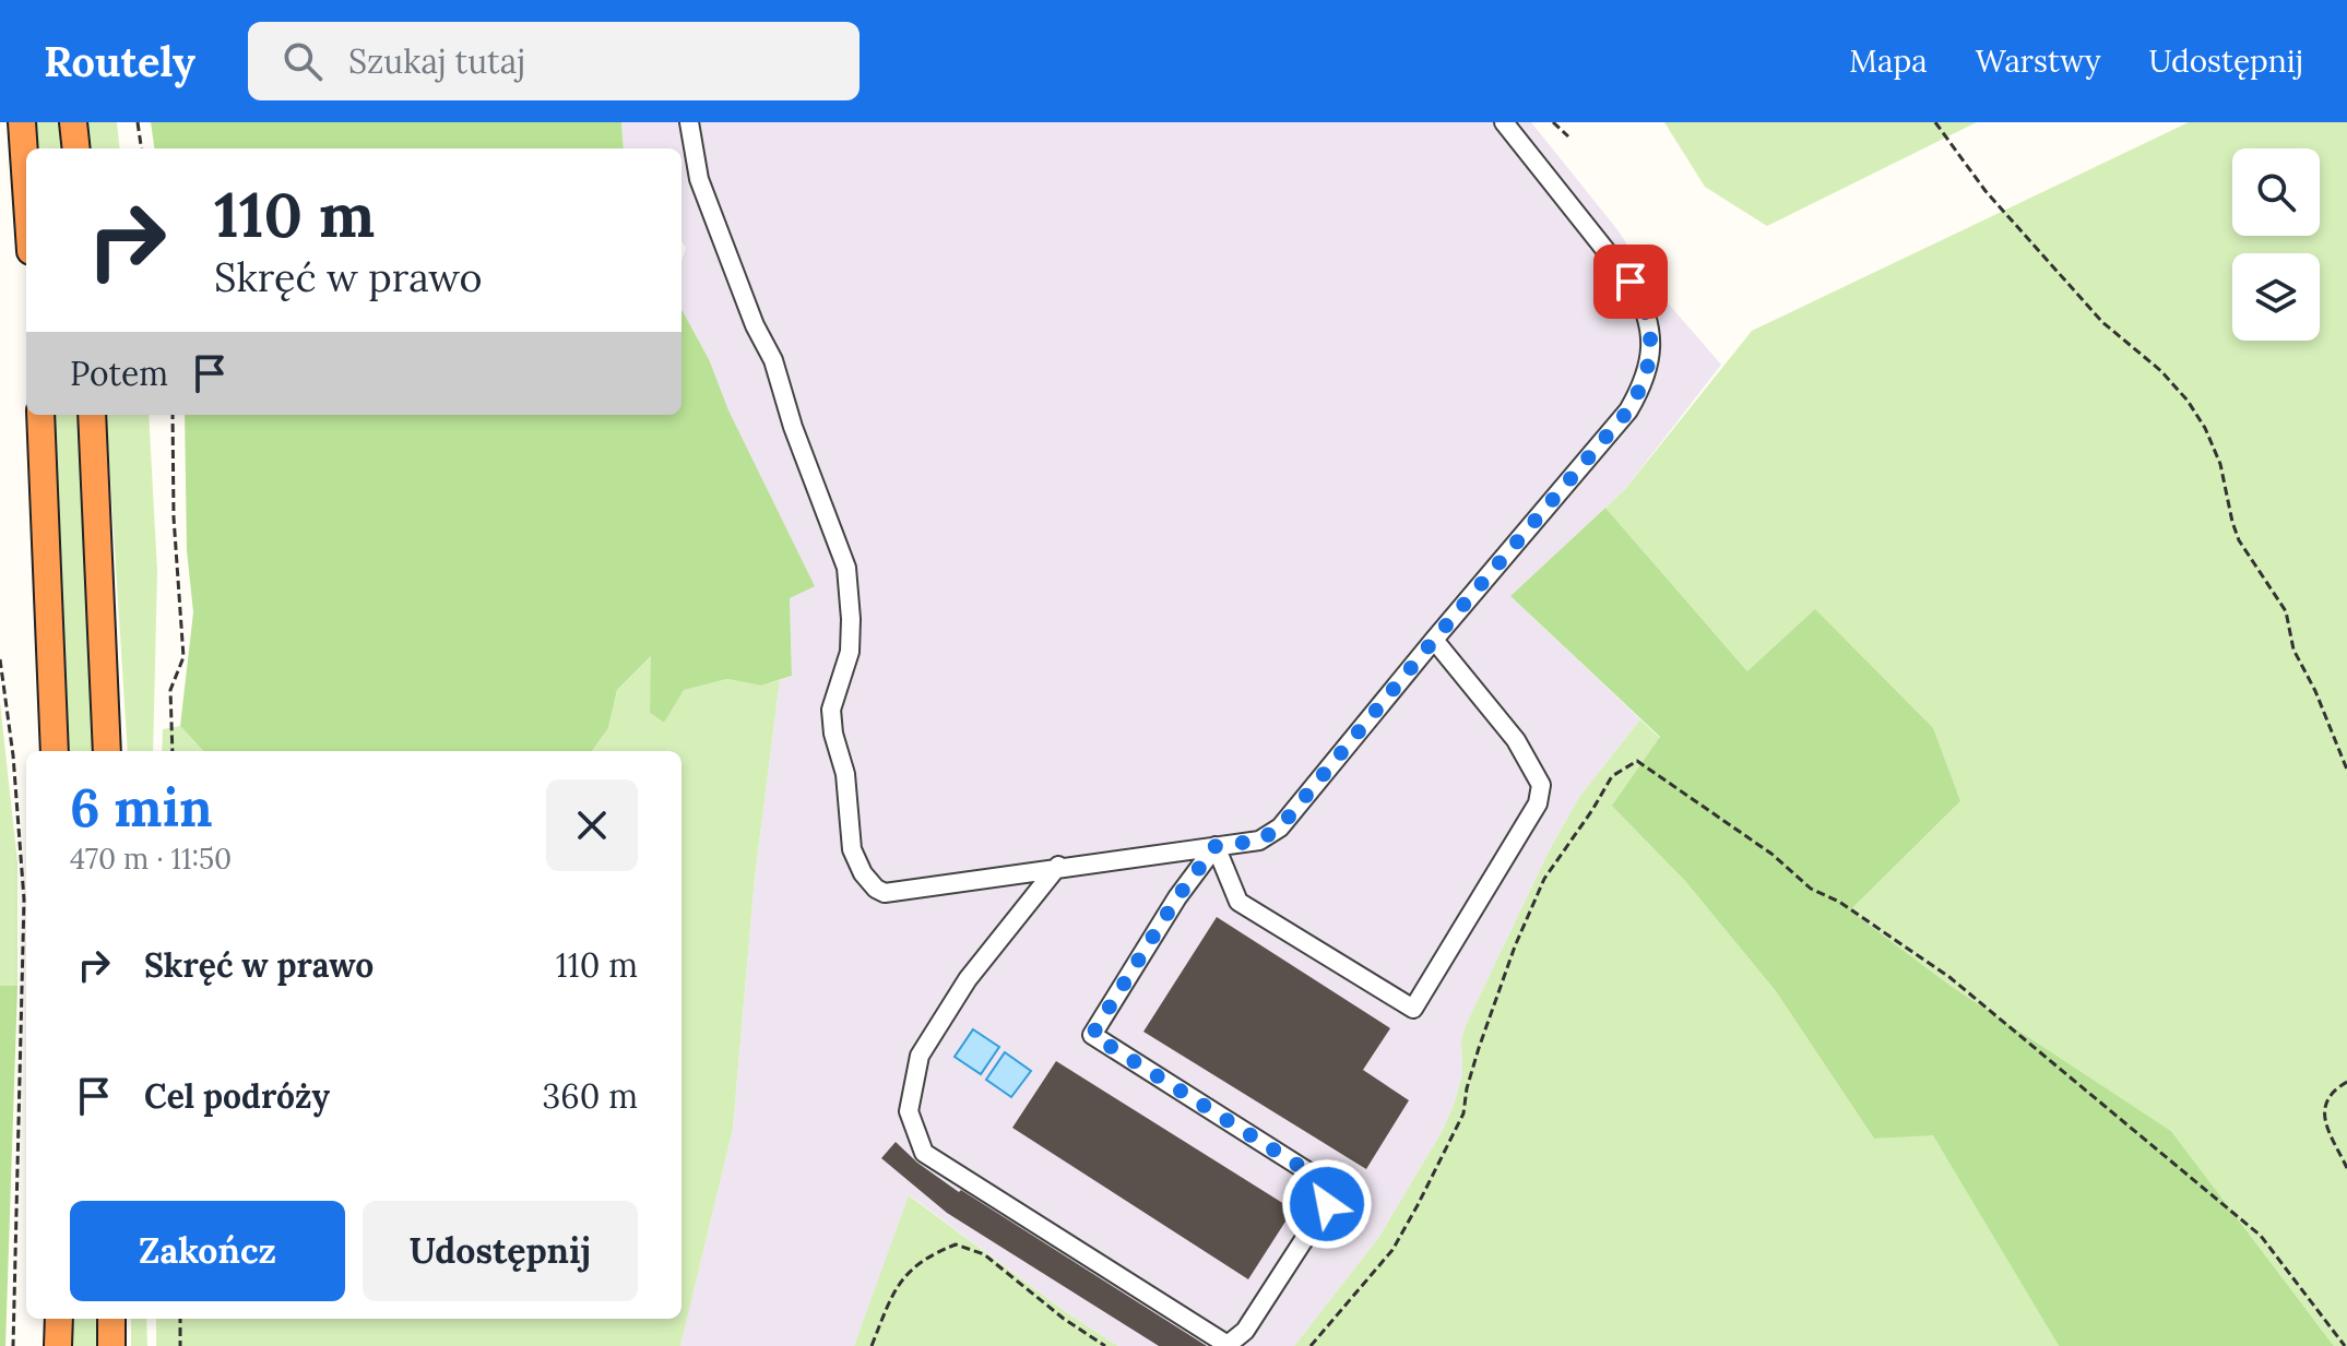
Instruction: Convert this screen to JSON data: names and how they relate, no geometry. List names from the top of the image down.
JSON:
{
  "page": {
    "header": "Routely",
    "search": "Szukaj tutaj",
    "nav": ["Mapa", "Warstwy", "Udostępnij"],
    "turn": ["110 m", "Skręć w prawo"],
    "then": "Potem",
    "heading": ["6 min", "470 m · 11:50"],
    "list": [
      {
        "name": "Skręć w prawo",
        "value": "110 m"
      },
      {
        "name": "Cel podróży",
        "value": "360 m"
      }
    ],
    "buttons": ["Zakończ", "Udostępnij"]
  }
}
